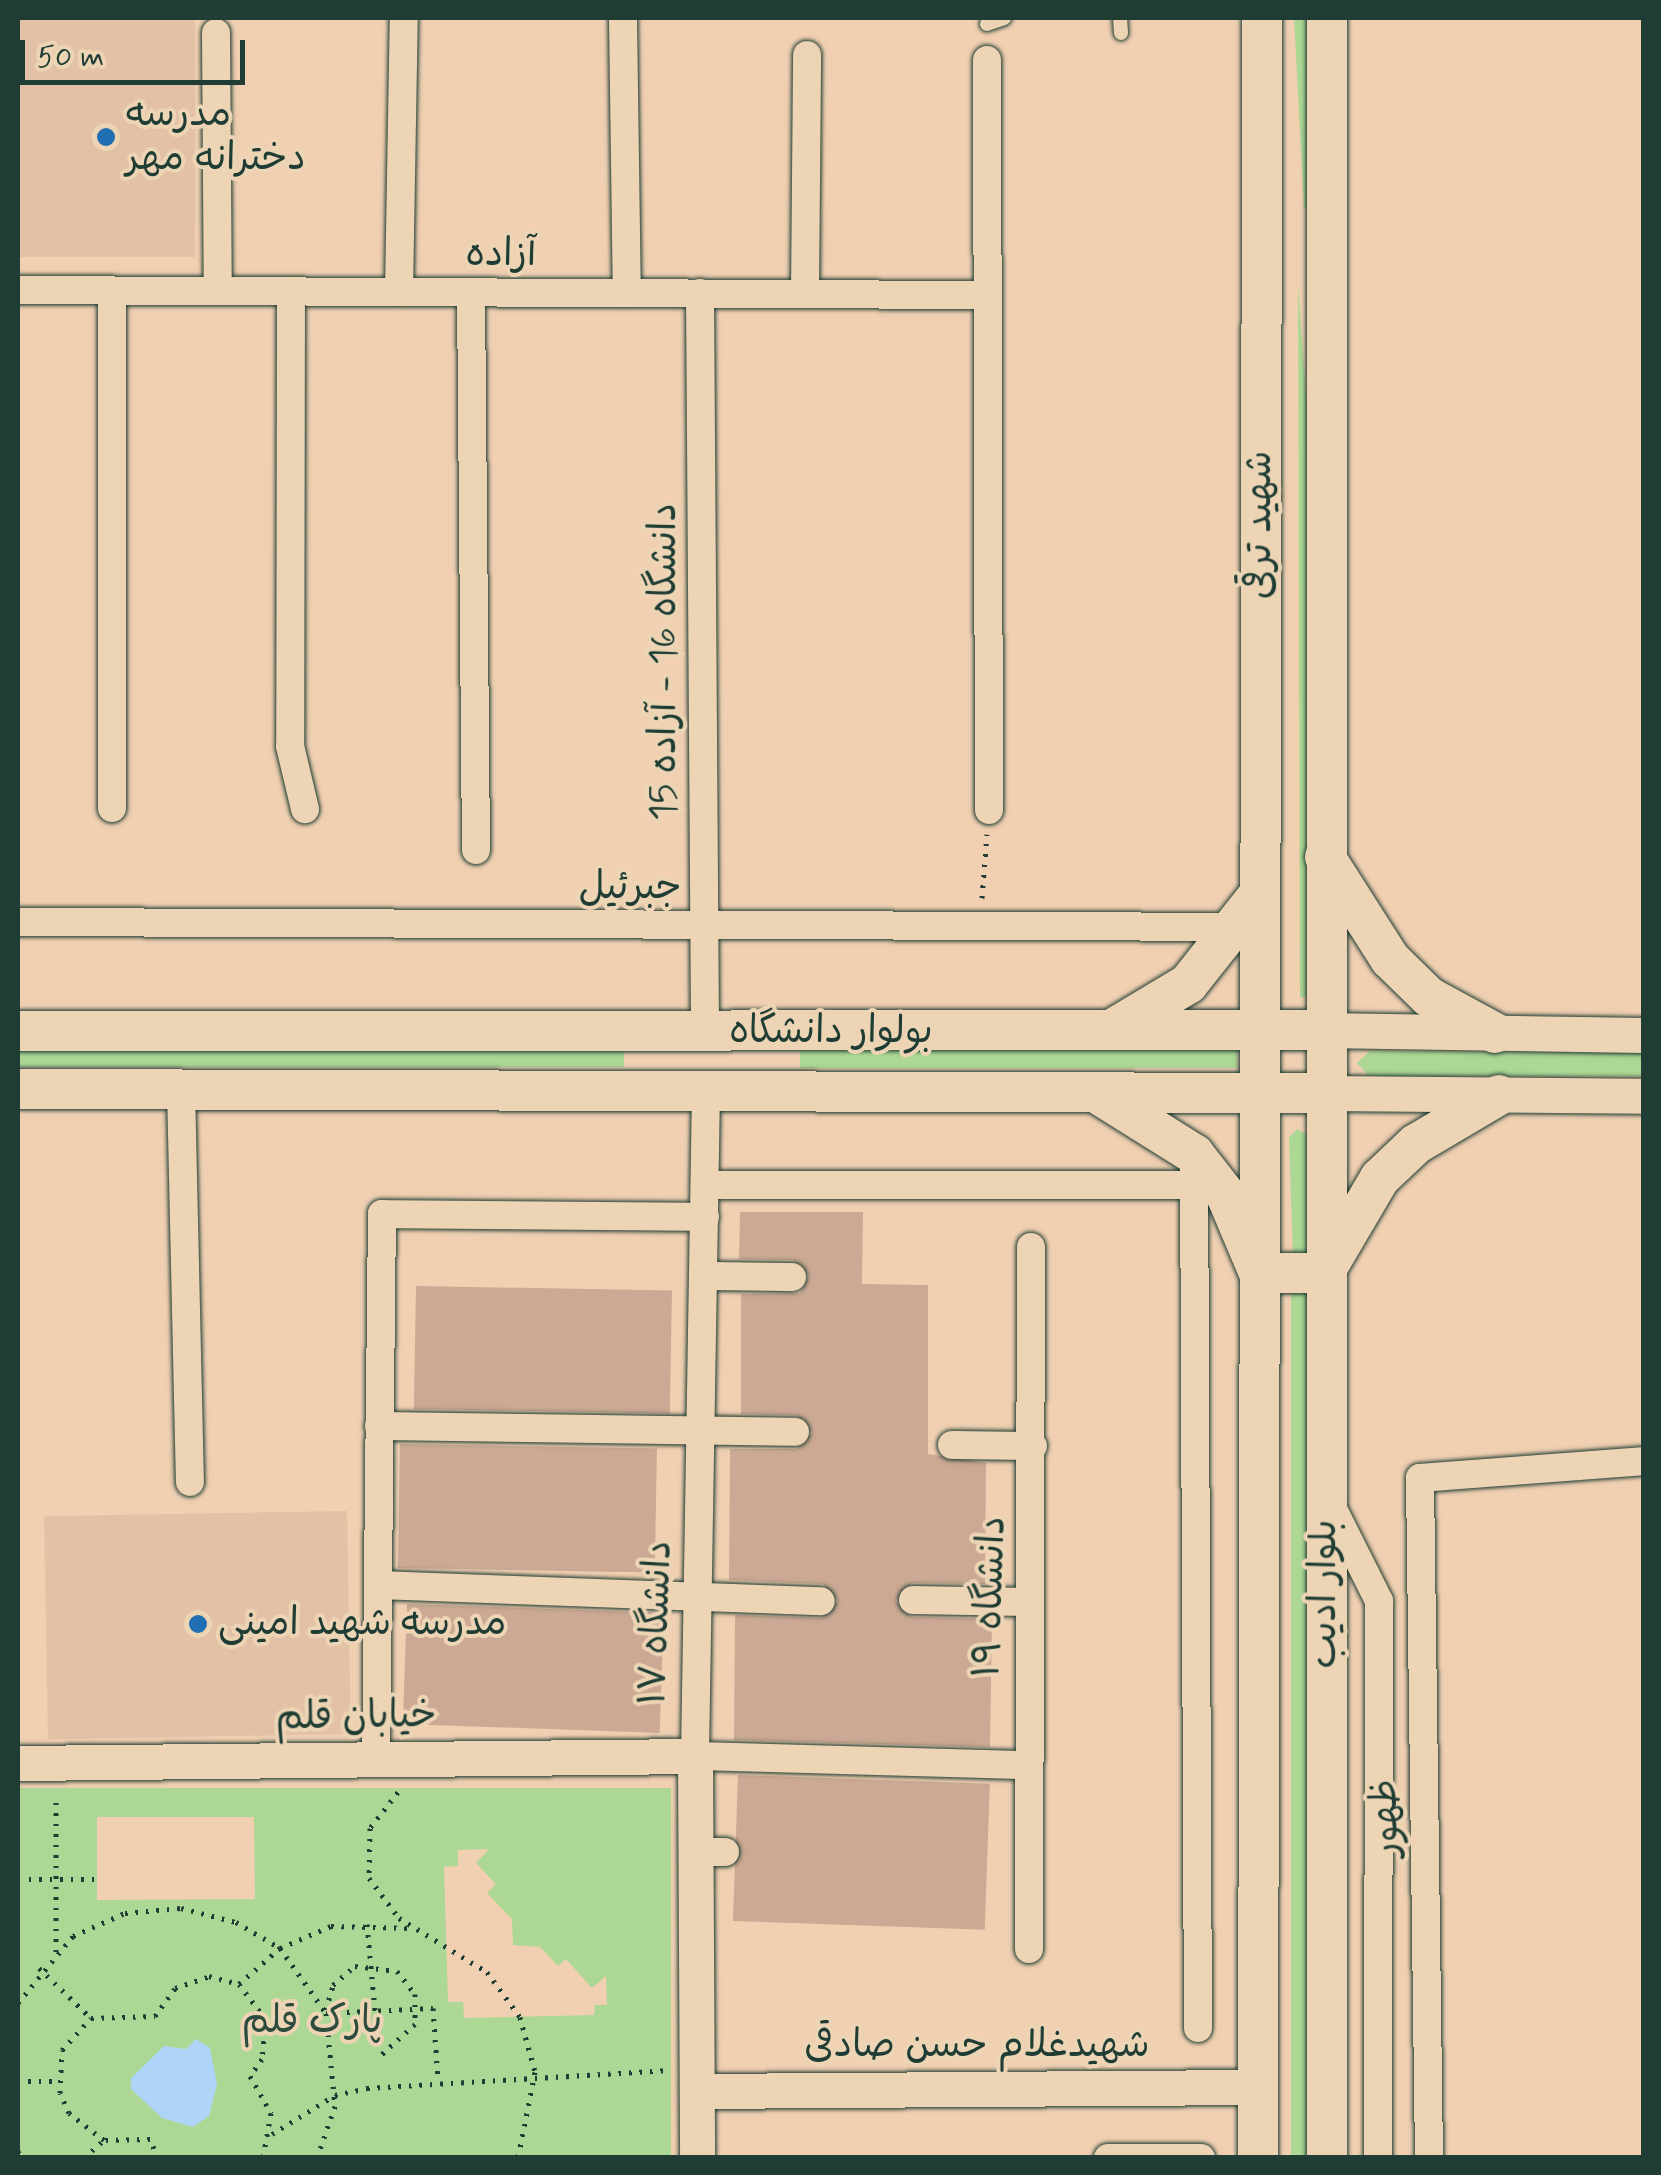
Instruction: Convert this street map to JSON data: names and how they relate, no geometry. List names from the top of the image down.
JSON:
{
  "streets": {
    "main road": ["شهید ترقی", "بولوار دانشگاه", "بلوار ادیب"],
    "street": [
      "آزاده",
      "دانشگاه 16 - آزاده 15",
      "جبرئیل",
      "دانشگاه ۱۹",
      "دانشگاه ۱۷",
      "خیابان قلم",
      "ظهور",
      "شهیدغلام حسن صادقی"
    ]
  },
  "crossings": [
    ["آزاده", "دانشگاه 16 - آزاده 15"],
    ["شهید ترقی", "جبرئیل"],
    ["شهید ترقی", "بولوار دانشگاه"],
    ["شهید ترقی", "بلوار ادیب"],
    ["دانشگاه 16 - آزاده 15", "جبرئیل"],
    ["دانشگاه 16 - آزاده 15", "بولوار دانشگاه"],
    ["بولوار دانشگاه", "بلوار ادیب"],
    ["بولوار دانشگاه", "دانشگاه ۱۷"],
    ["بلوار ادیب", "شهیدغلام حسن صادقی"],
    ["دانشگاه ۱۷", "خیابان قلم"],
    ["دانشگاه ۱۷", "شهیدغلام حسن صادقی"]
  ],
  "parks": ["پارک قلم"],
  "places": ["مدرسه دخترانه مهر", "مدرسه شهید امینی"],
  "scale_bar": "50 m"
}
